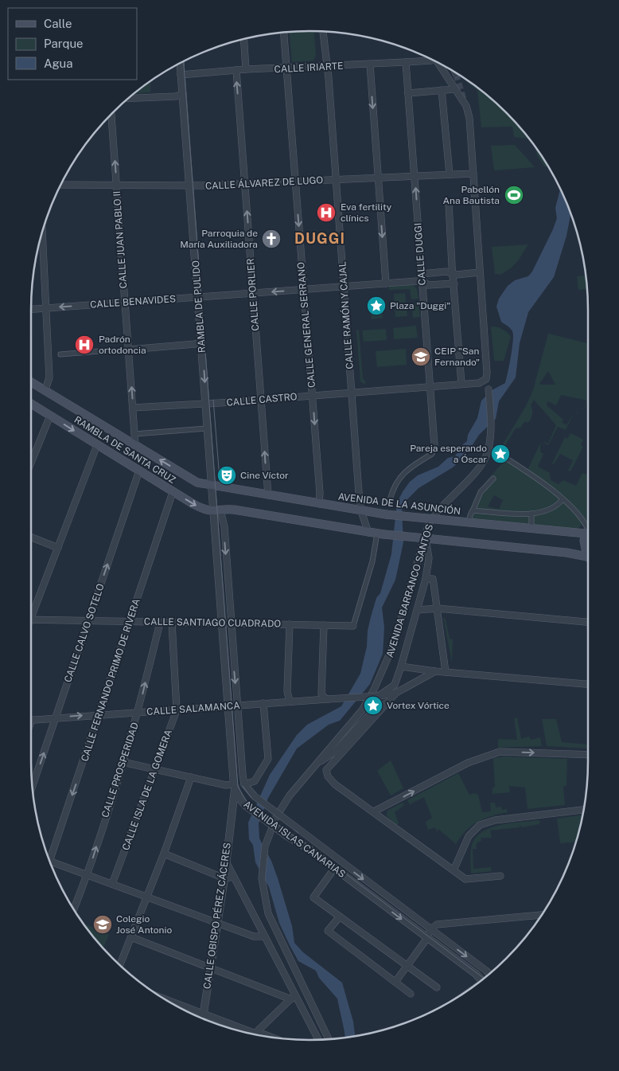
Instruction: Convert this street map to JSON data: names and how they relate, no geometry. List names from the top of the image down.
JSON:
{
  "streets": {
    "main road": ["RAMBLA DE SANTA CRUZ", "AVENIDA DE LA ASUNCIÓN"],
    "street": [
      "CALLE IRIARTE",
      "CALLE ÁLVAREZ DE LUGO",
      "CALLE JUAN PABLO II",
      "CALLE DUGGI",
      "CALLE PORLIER",
      "CALLE BENAVIDES",
      "RAMBLA DE PULIDO",
      "CALLE RAMÓN Y CAJAL",
      "CALLE GENERAL SERRANO",
      "CALLE CASTRO",
      "AVENIDA BARRANCO SANTOS",
      "CALLE SANTIAGO CUADRADO",
      "CALLE CALVO SOTELO",
      "CALLE FERNANDO PRIMO DE RIVERA",
      "CALLE SALAMANCA",
      "CALLE PROSPERIDAD",
      "CALLE ISLA DE LA GOMERA",
      "AVENIDA ISLAS CANARIAS",
      "CALLE OBISPO PÉREZ CÁCERES"
    ]
  },
  "crossings": [
    ["CALLE IRIARTE", "CALLE DUGGI"],
    ["CALLE IRIARTE", "CALLE PORLIER"],
    ["CALLE IRIARTE", "RAMBLA DE PULIDO"],
    ["CALLE IRIARTE", "CALLE RAMÓN Y CAJAL"],
    ["CALLE IRIARTE", "CALLE GENERAL SERRANO"],
    ["CALLE ÁLVAREZ DE LUGO", "CALLE JUAN PABLO II"],
    ["CALLE ÁLVAREZ DE LUGO", "CALLE DUGGI"],
    ["CALLE ÁLVAREZ DE LUGO", "CALLE PORLIER"],
    ["CALLE ÁLVAREZ DE LUGO", "RAMBLA DE PULIDO"],
    ["CALLE ÁLVAREZ DE LUGO", "CALLE RAMÓN Y CAJAL"],
    ["CALLE ÁLVAREZ DE LUGO", "CALLE GENERAL SERRANO"],
    ["CALLE JUAN PABLO II", "CALLE BENAVIDES"],
    ["CALLE JUAN PABLO II", "CALLE CASTRO"],
    ["CALLE JUAN PABLO II", "RAMBLA DE SANTA CRUZ"],
    ["CALLE DUGGI", "CALLE BENAVIDES"],
    ["CALLE DUGGI", "CALLE CASTRO"],
    ["CALLE PORLIER", "CALLE BENAVIDES"],
    ["CALLE PORLIER", "CALLE CASTRO"],
    ["CALLE PORLIER", "AVENIDA DE LA ASUNCIÓN"],
    ["CALLE BENAVIDES", "RAMBLA DE PULIDO"],
    ["CALLE BENAVIDES", "CALLE RAMÓN Y CAJAL"],
    ["CALLE BENAVIDES", "CALLE GENERAL SERRANO"],
    ["RAMBLA DE PULIDO", "CALLE CASTRO"],
    ["RAMBLA DE PULIDO", "RAMBLA DE SANTA CRUZ"],
    ["RAMBLA DE PULIDO", "AVENIDA DE LA ASUNCIÓN"],
    ["RAMBLA DE PULIDO", "AVENIDA ISLAS CANARIAS"],
    ["CALLE RAMÓN Y CAJAL", "CALLE CASTRO"],
    ["CALLE RAMÓN Y CAJAL", "AVENIDA DE LA ASUNCIÓN"],
    ["CALLE GENERAL SERRANO", "CALLE CASTRO"],
    ["CALLE GENERAL SERRANO", "AVENIDA DE LA ASUNCIÓN"],
    ["RAMBLA DE SANTA CRUZ", "AVENIDA DE LA ASUNCIÓN"],
    ["RAMBLA DE SANTA CRUZ", "CALLE CALVO SOTELO"],
    ["RAMBLA DE SANTA CRUZ", "CALLE FERNANDO PRIMO DE RIVERA"],
    ["RAMBLA DE SANTA CRUZ", "AVENIDA ISLAS CANARIAS"],
    ["AVENIDA DE LA ASUNCIÓN", "AVENIDA ISLAS CANARIAS"],
    ["CALLE SANTIAGO CUADRADO", "CALLE CALVO SOTELO"],
    ["CALLE SANTIAGO CUADRADO", "CALLE FERNANDO PRIMO DE RIVERA"],
    ["CALLE SANTIAGO CUADRADO", "CALLE PROSPERIDAD"],
    ["CALLE SANTIAGO CUADRADO", "CALLE ISLA DE LA GOMERA"],
    ["CALLE SANTIAGO CUADRADO", "AVENIDA ISLAS CANARIAS"],
    ["CALLE CALVO SOTELO", "CALLE SALAMANCA"],
    ["CALLE FERNANDO PRIMO DE RIVERA", "CALLE SALAMANCA"],
    ["CALLE SALAMANCA", "CALLE PROSPERIDAD"],
    ["CALLE SALAMANCA", "CALLE ISLA DE LA GOMERA"],
    ["CALLE SALAMANCA", "AVENIDA ISLAS CANARIAS"],
    ["AVENIDA ISLAS CANARIAS", "CALLE OBISPO PÉREZ CÁCERES"]
  ],
  "one_way": [
    "CALLE JUAN PABLO II",
    "CALLE PORLIER",
    "CALLE GENERAL SERRANO",
    "CALLE FERNANDO PRIMO DE RIVERA",
    "CALLE PROSPERIDAD"
  ],
  "districts": ["DUGGI"],
  "places": {
    "sports": ["Pabellón Ana Bautista"],
    "hospital": ["Eva fertility clínics", "Padrón ortodoncia"],
    "church": ["Parroquia de María Auxiliadora"],
    "place": ["Plaza \"Duggi\"", "Pareja esperando a Óscar", "Vortex Vórtice"],
    "school or university": ["CEIP \"San Fernando\"", "Colegio José Antonio"],
    "theatre": ["Cine Víctor"]
  },
  "legend": ["Calle", "Parque", "Agua"]
}
